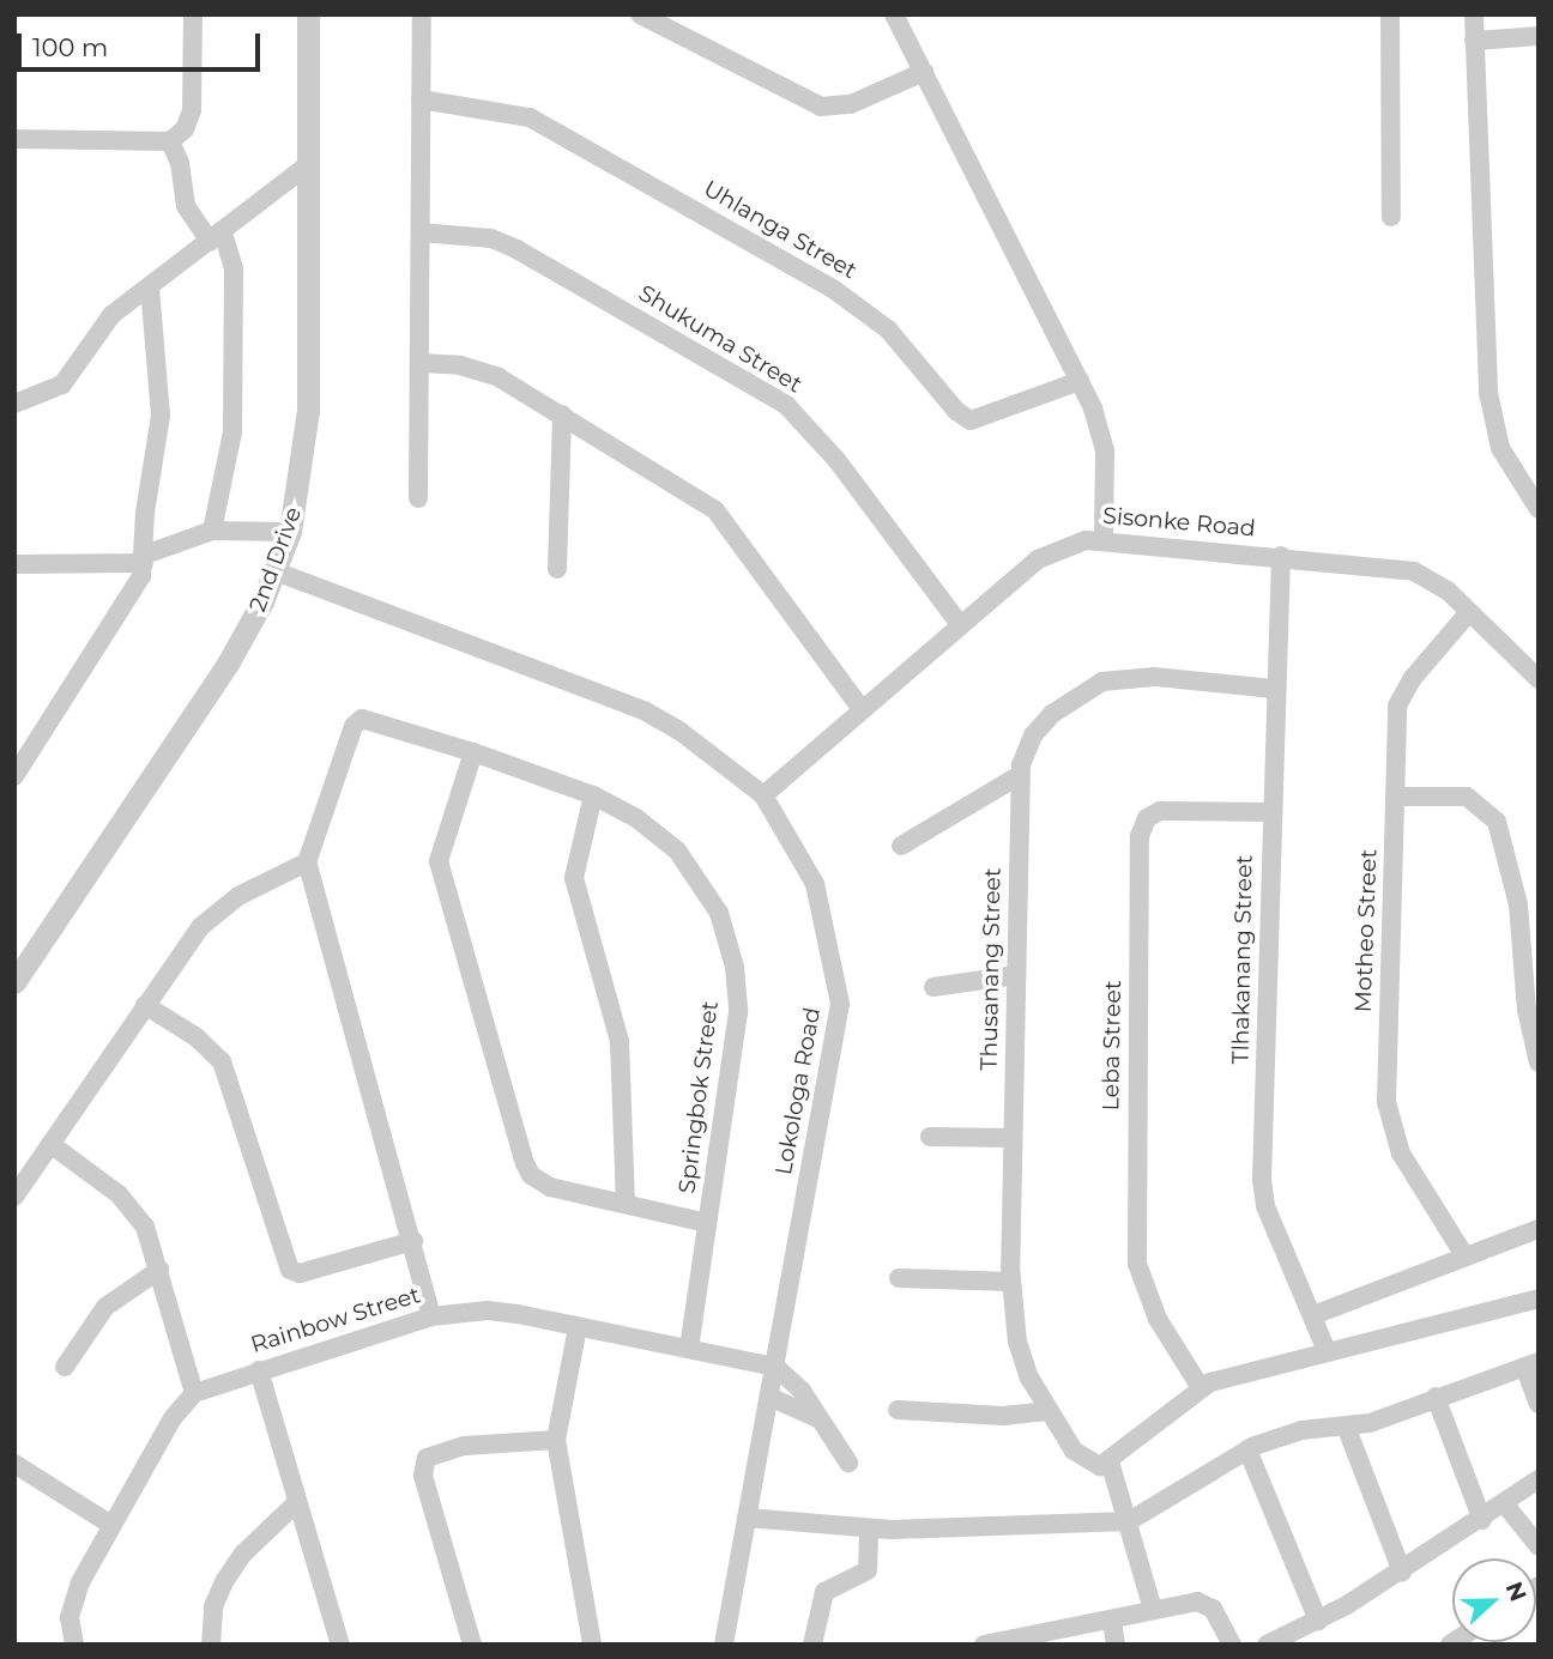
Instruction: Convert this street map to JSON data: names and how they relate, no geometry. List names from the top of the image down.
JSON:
{
  "streets": {
    "street": [
      "Uhlanga Street",
      "Shukuma Street",
      "Sisonke Road",
      "2nd Drive",
      "Motheo Street",
      "Tlhakanang Street",
      "Thusanang Street",
      "Leba Street",
      "Lokologa Road",
      "Springbok Street",
      "Rainbow Street"
    ]
  },
  "crossings": [
    ["Shukuma Street", "Sisonke Road"],
    ["Sisonke Road", "Motheo Street"],
    ["Sisonke Road", "Tlhakanang Street"],
    ["Sisonke Road", "Lokologa Road"],
    ["2nd Drive", "Lokologa Road"],
    ["Tlhakanang Street", "Thusanang Street"],
    ["Tlhakanang Street", "Leba Street"],
    ["Lokologa Road", "Rainbow Street"],
    ["Springbok Street", "Rainbow Street"]
  ],
  "scale_bar": "100 m",
  "north": "right"
}
